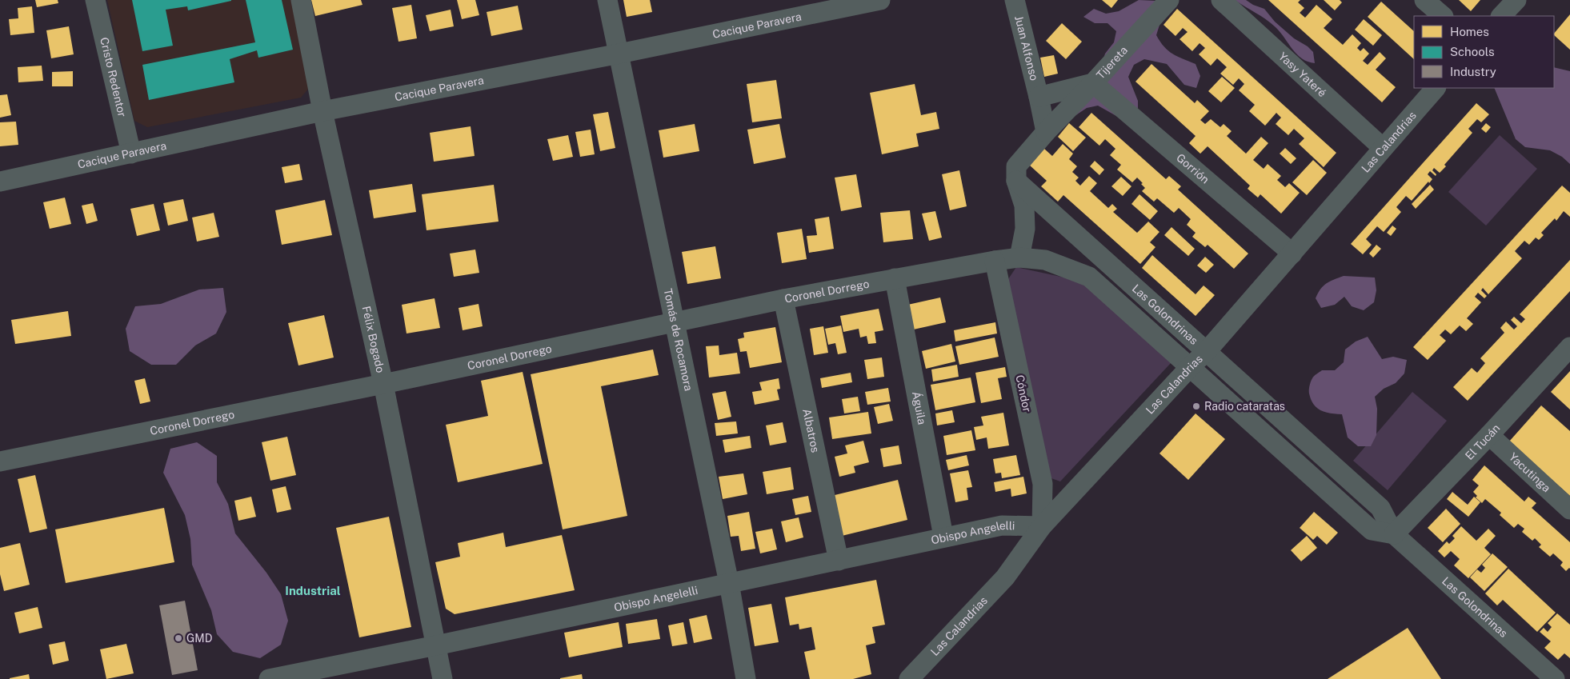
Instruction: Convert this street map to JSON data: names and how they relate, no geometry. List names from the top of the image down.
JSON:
{
  "streets": {
    "street": [
      "Cacique Paravera",
      "Juan Alfonso",
      "Tijereta",
      "Yasy Yateré",
      "Cristo Redentor",
      "Las Calandrias",
      "Gorrión",
      "Coronel Dorrego",
      "Las Golondrinas",
      "Félix Bogado",
      "Tomás de Rocamora",
      "Cóndor",
      "Águila",
      "Albatros",
      "El Tucán",
      "Yacutinga",
      "Obispo Angelelli"
    ]
  },
  "crossings": [
    ["Cacique Paravera", "Cristo Redentor"],
    ["Cacique Paravera", "Félix Bogado"],
    ["Cacique Paravera", "Tomás de Rocamora"],
    ["Juan Alfonso", "Tijereta"],
    ["Tijereta", "Gorrión"],
    ["Yasy Yateré", "Las Calandrias"],
    ["Las Calandrias", "Gorrión"],
    ["Las Calandrias", "Las Golondrinas"],
    ["Las Calandrias", "Cóndor"],
    ["Las Calandrias", "Obispo Angelelli"],
    ["Coronel Dorrego", "Las Golondrinas"],
    ["Coronel Dorrego", "Félix Bogado"],
    ["Coronel Dorrego", "Tomás de Rocamora"],
    ["Coronel Dorrego", "Cóndor"],
    ["Coronel Dorrego", "Águila"],
    ["Coronel Dorrego", "Albatros"],
    ["Las Golondrinas", "El Tucán"],
    ["Félix Bogado", "Obispo Angelelli"],
    ["Tomás de Rocamora", "Obispo Angelelli"],
    ["Cóndor", "Obispo Angelelli"],
    ["Águila", "Obispo Angelelli"],
    ["Albatros", "Obispo Angelelli"],
    ["El Tucán", "Yacutinga"]
  ],
  "districts": ["Industrial"],
  "places": ["Radio cataratas", "GMD"],
  "legend": ["Homes", "Schools", "Industry"]
}
